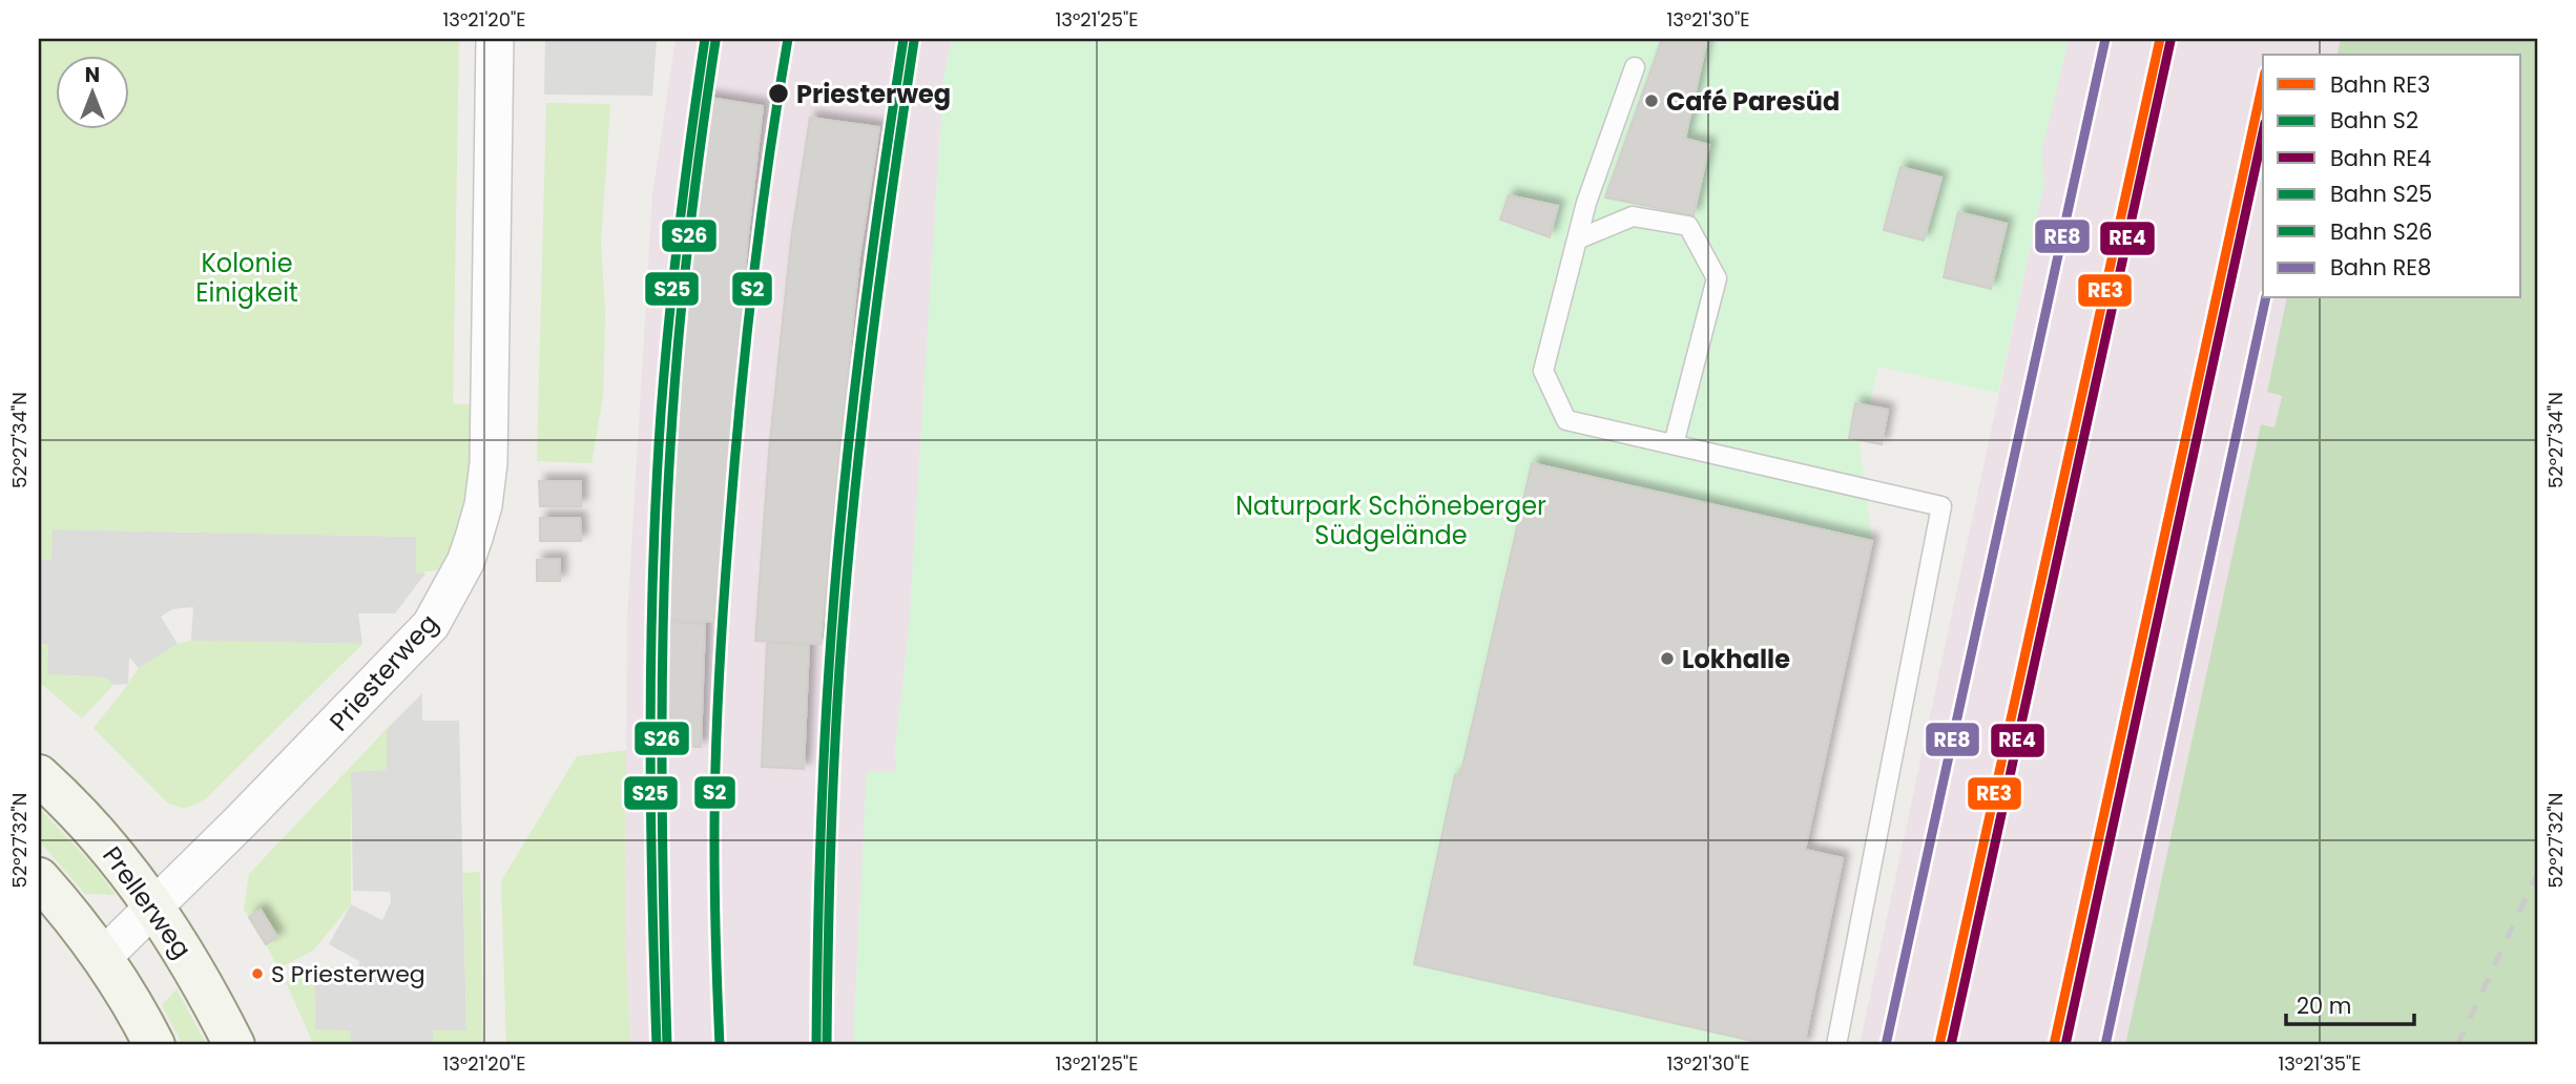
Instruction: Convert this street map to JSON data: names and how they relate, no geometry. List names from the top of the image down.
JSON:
{
  "streets": {
    "main road": ["Prellerweg"],
    "street": ["Priesterweg"]
  },
  "crossings": [
    ["Priesterweg", "Prellerweg"]
  ],
  "parks": ["Kolonie Einigkeit", "Naturpark Schöneberger Südgelände"],
  "places": [
    "Priesterweg",
    "Café Paresüd",
    "Lokhalle",
    "S Priesterweg"
  ],
  "lines": [
    "rail line RE3",
    "rail line S2",
    "rail line S25",
    "rail line RE8",
    "rail line RE4",
    "rail line S26"
  ],
  "legend": [
    "Bahn RE3",
    "Bahn S2",
    "Bahn RE4",
    "Bahn S25",
    "Bahn S26",
    "Bahn RE8"
  ],
  "scale_bar": "20 m",
  "north": "top",
  "coordinates": [
    "13°21'20\"E",
    "13°21'25\"E",
    "13°21'30\"E",
    "52°27'34\"N",
    "52°27'32\"N",
    "13°21'35\"E"
  ]
}
